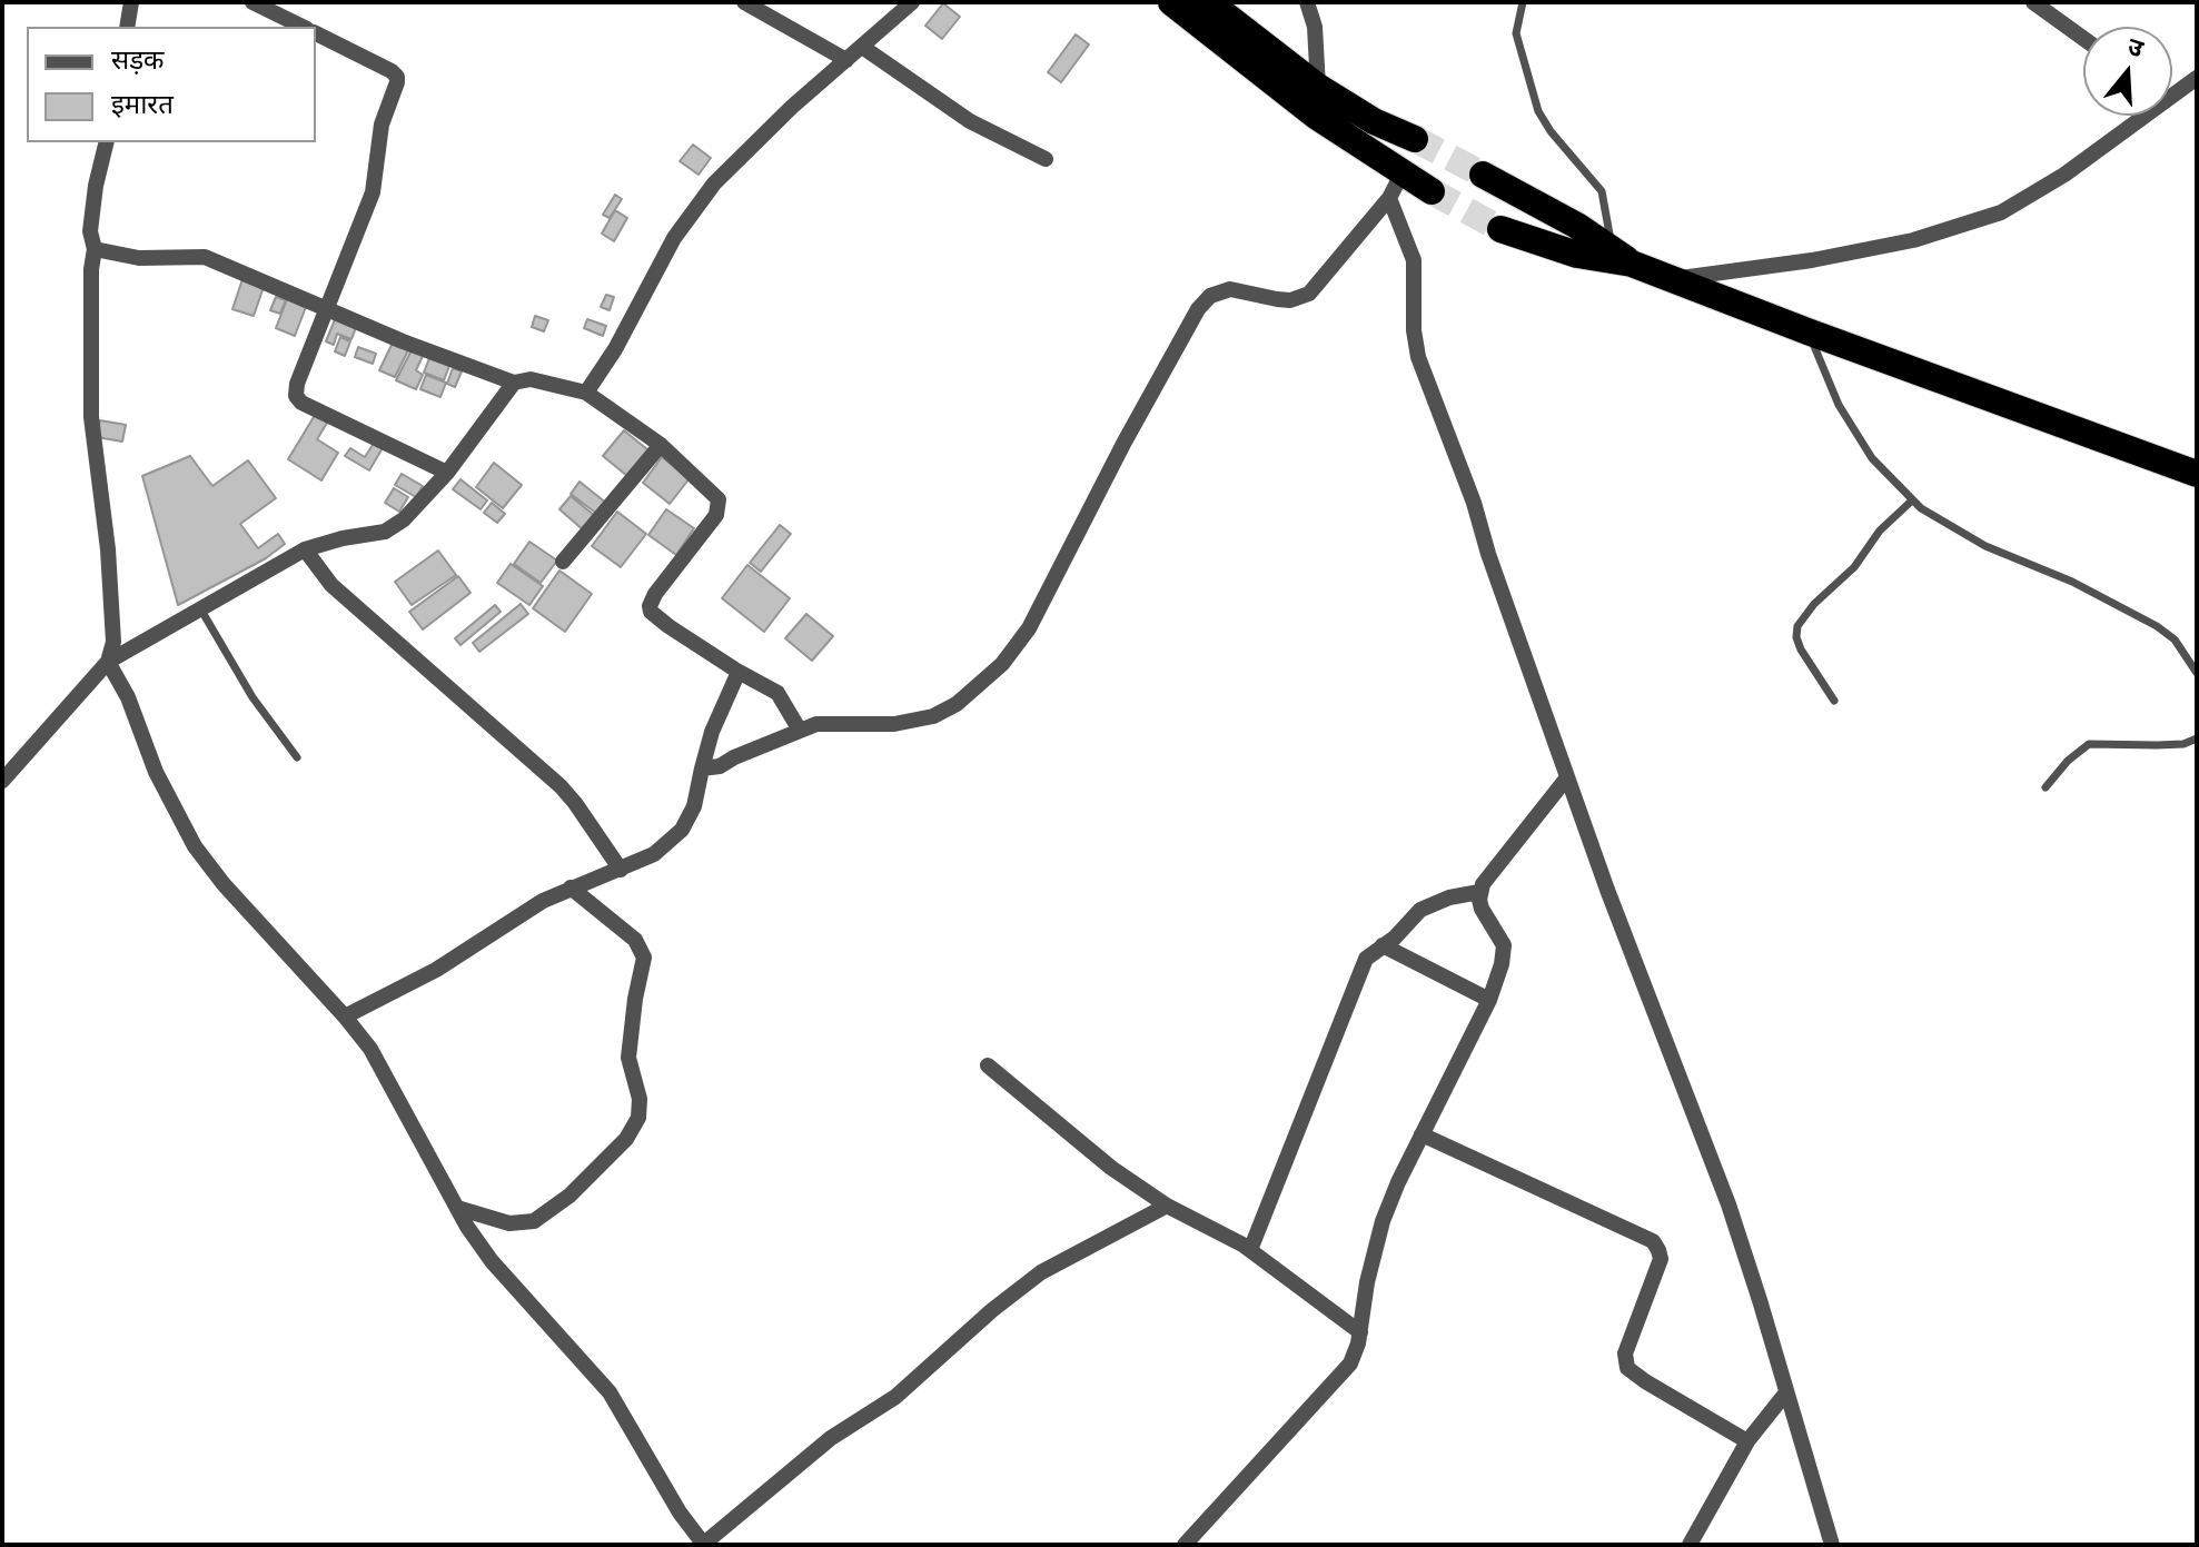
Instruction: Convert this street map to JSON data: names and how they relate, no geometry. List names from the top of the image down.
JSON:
{
  "legend": ["सड़क", "इमारत"],
  "north": "top"
}
